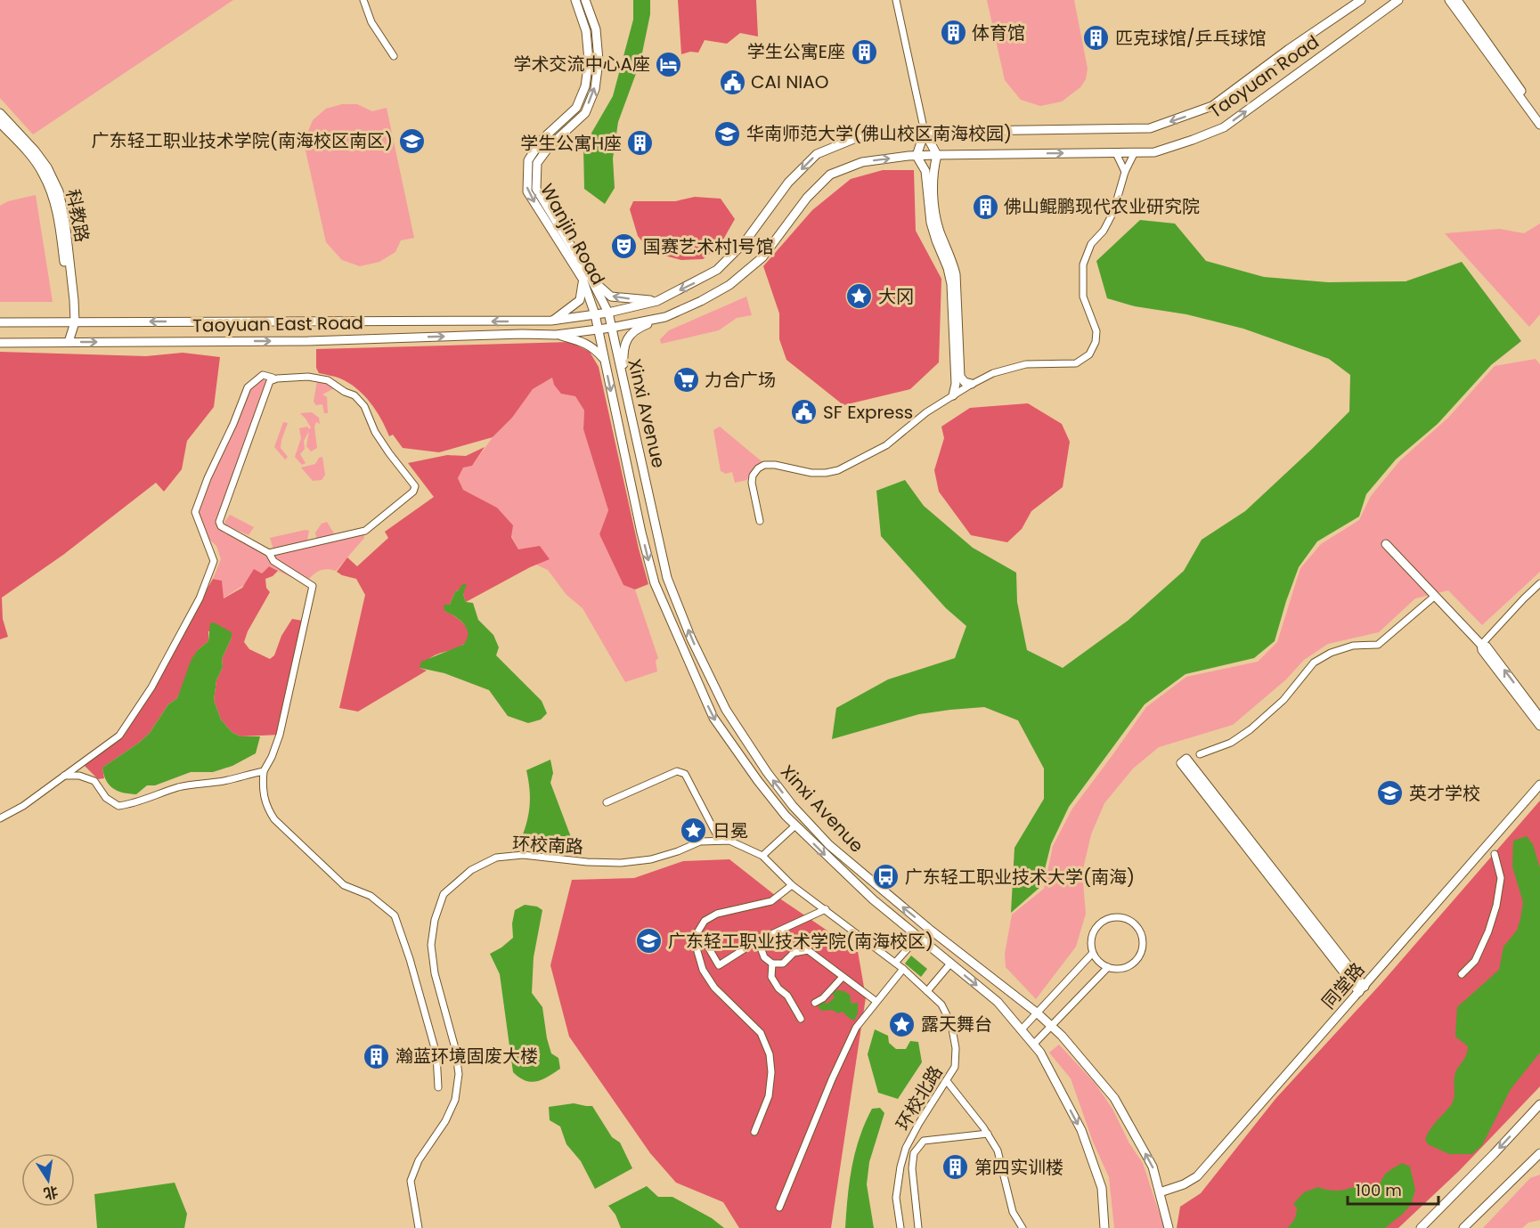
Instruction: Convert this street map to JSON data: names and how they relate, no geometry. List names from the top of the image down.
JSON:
{
  "streets": {
    "main road": [
      "Taoyuan Road",
      "科教路",
      "Wanjin Road",
      "Taoyuan East Road",
      "Xinxi Avenue",
      "同堂路"
    ],
    "street": ["环校南路", "环校北路"]
  },
  "crossings": [
    ["Taoyuan Road", "Wanjin Road"],
    ["Taoyuan Road", "Taoyuan East Road"],
    ["Taoyuan Road", "Xinxi Avenue"],
    ["科教路", "Taoyuan East Road"],
    ["Wanjin Road", "Xinxi Avenue"],
    ["Xinxi Avenue", "同堂路"],
    ["环校南路", "环校北路"]
  ],
  "places": {
    "building": [
      "体育馆",
      "匹克球馆/乒乓球馆",
      "学生公寓E座",
      "学生公寓H座",
      "佛山鲲鹏现代农业研究院",
      "瀚蓝环境固废大楼",
      "第四实训楼"
    ],
    "hotel": ["学术交流中心A座"],
    "public building": ["CAI NIAO", "SF Express"],
    "school or university": [
      "华南师范大学(佛山校区南海校园)",
      "广东轻工职业技术学院(南海校区南区)",
      "英才学校",
      "广东轻工职业技术学院(南海校区)"
    ],
    "theatre": ["国赛艺术村1号馆"],
    "place": ["大冈", "日冕", "露天舞台"],
    "supermarket": ["力合广场"],
    "bus stop": ["广东轻工职业技术大学(南海)"]
  },
  "scale_bar": "100 m",
  "north": "bottom"
}
